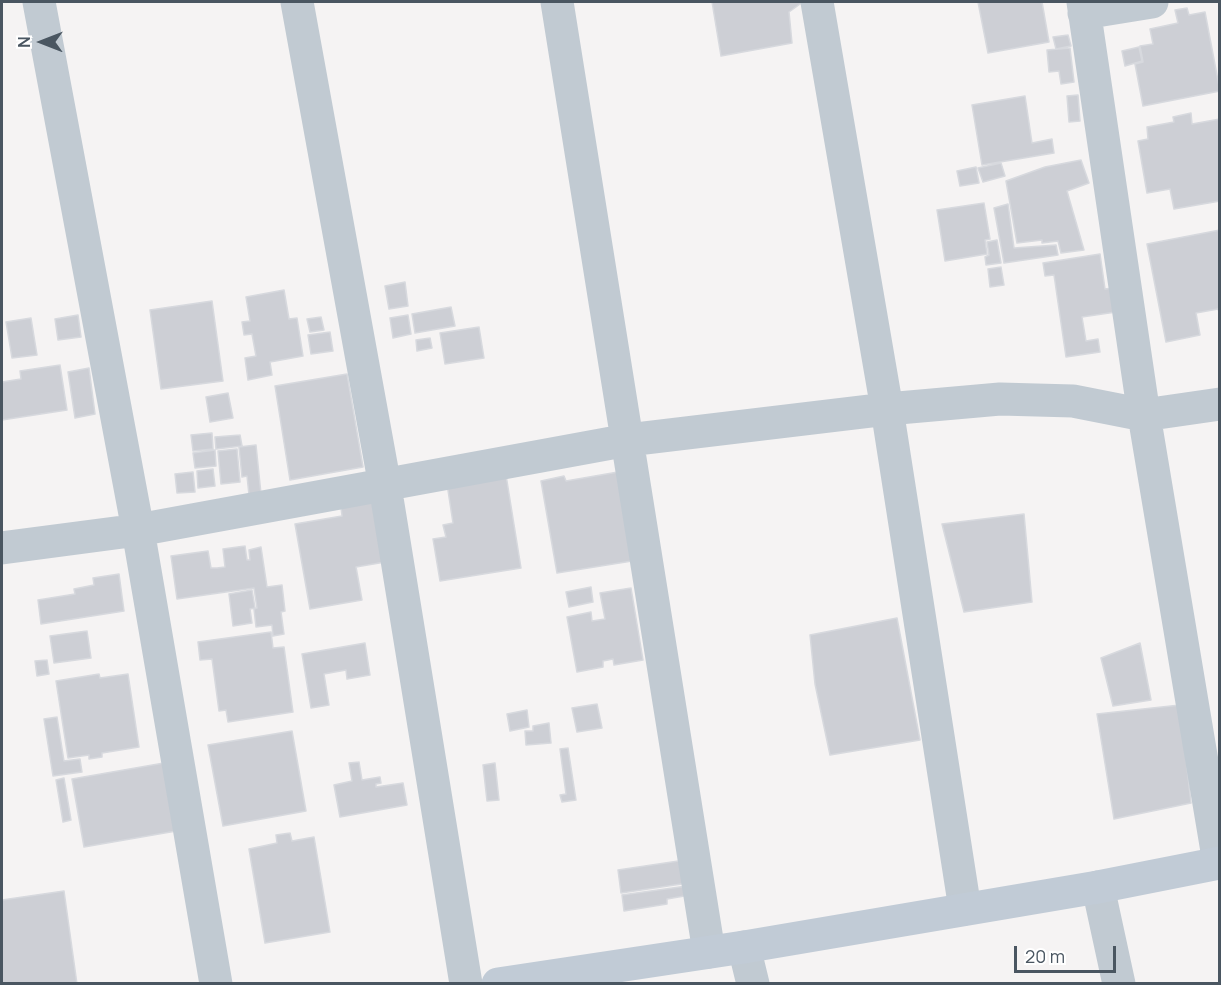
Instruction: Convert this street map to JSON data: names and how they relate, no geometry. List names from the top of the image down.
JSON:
{
  "scale_bar": "20 m",
  "north": "left"
}
